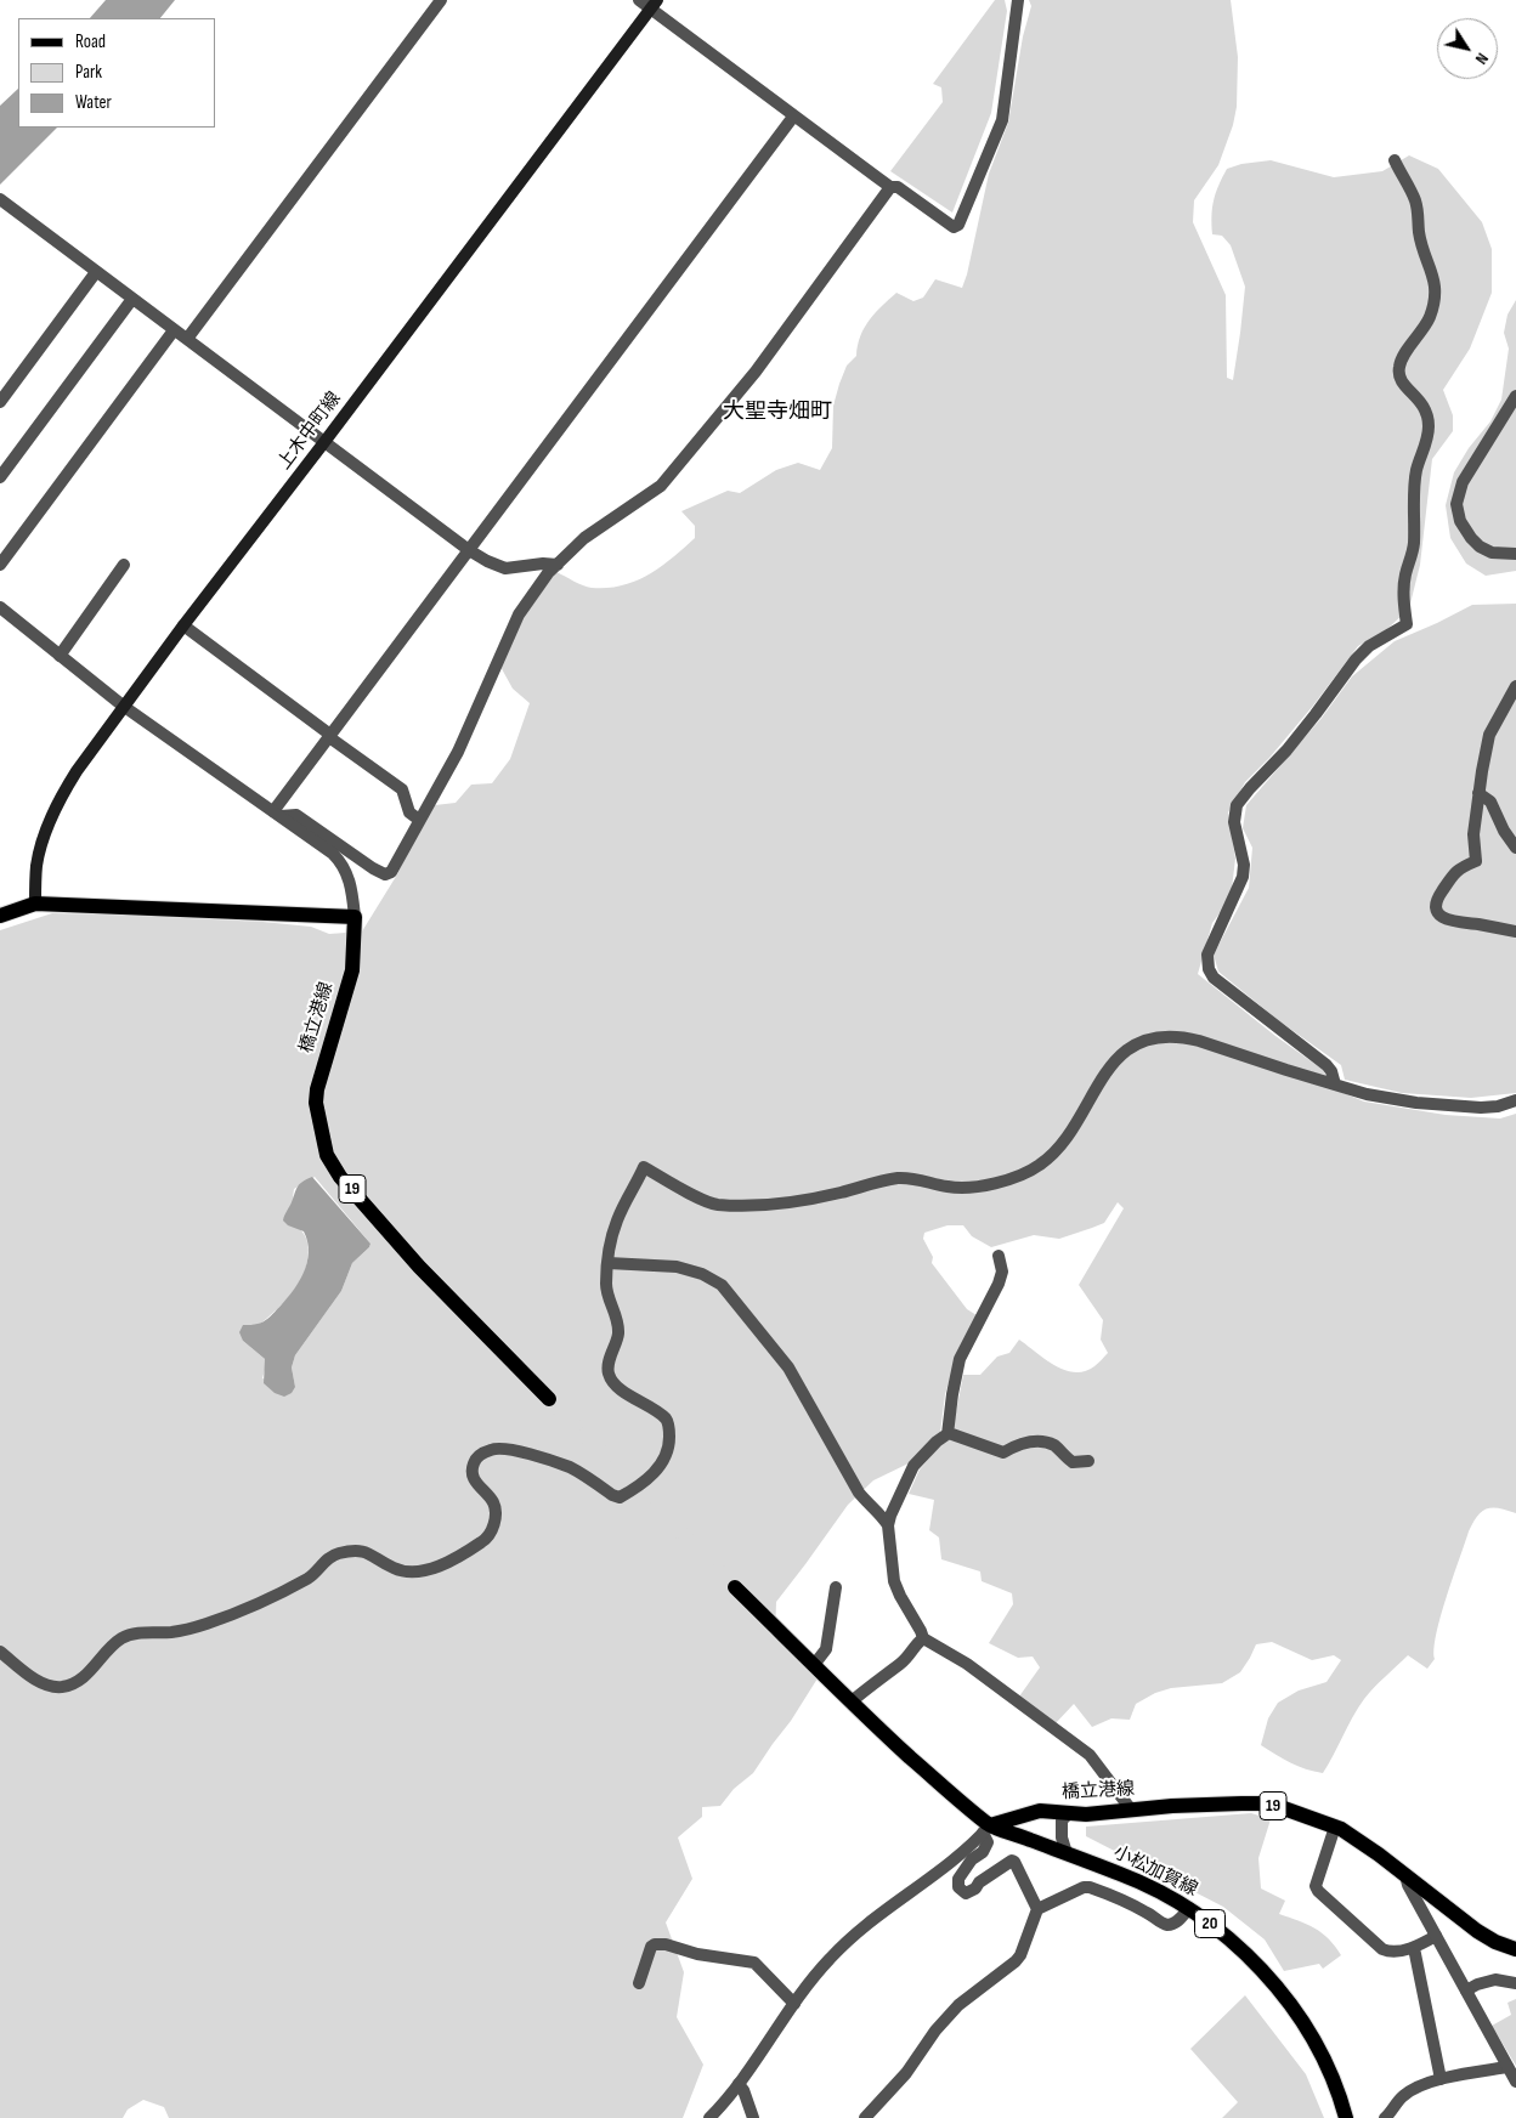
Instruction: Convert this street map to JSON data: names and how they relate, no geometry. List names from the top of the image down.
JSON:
{
  "streets": {
    "main road": [
      "上木中町線",
      "橋立港線",
      "19",
      "小松加賀線",
      "20"
    ]
  },
  "crossings": [
    ["橋立港線", "小松加賀線"]
  ],
  "districts": ["大聖寺畑町"],
  "legend": ["Road", "Park", "Water"],
  "north": "bottom right"
}
